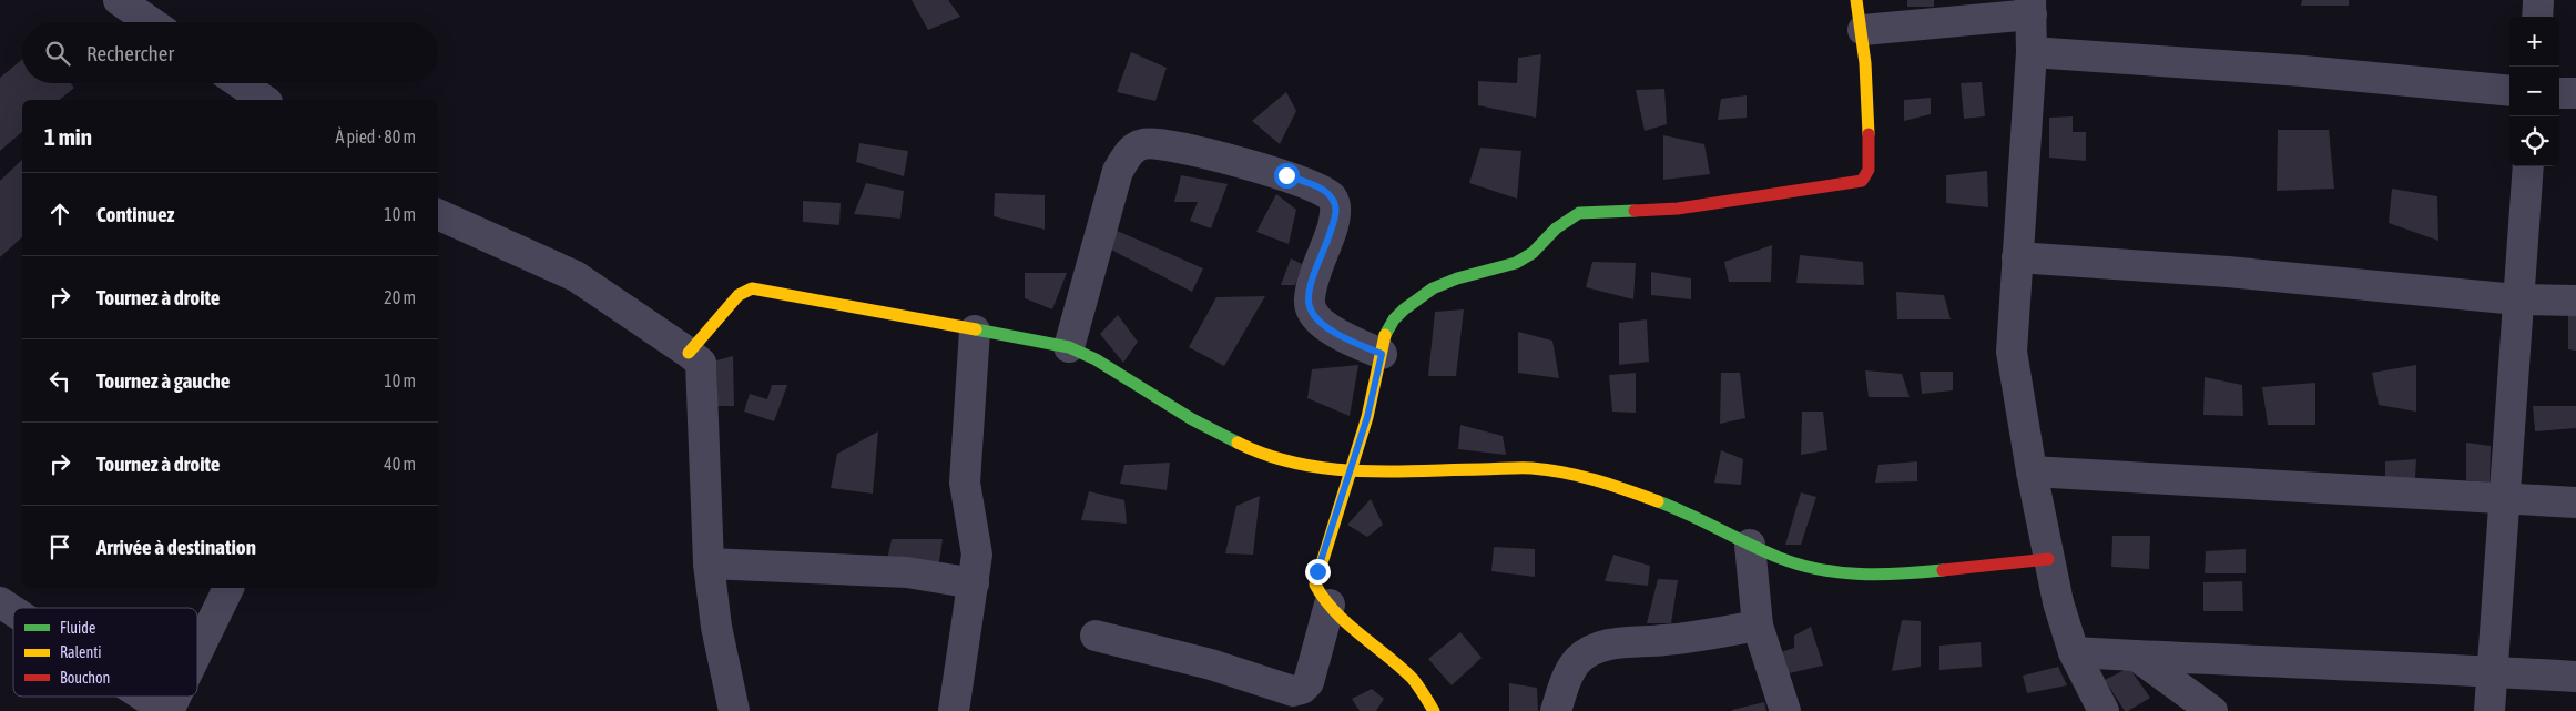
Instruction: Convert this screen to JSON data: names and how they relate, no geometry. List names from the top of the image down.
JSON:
{
  "legend": ["Fluide", "Ralenti", "Bouchon"],
  "page": {
    "map_buttons": ["+", "−"],
    "search": "Rechercher",
    "heading": ["1 min", "À pied · 80 m"],
    "list": [
      ["Continuez", "10 m"],
      ["Tournez à droite", "20 m"],
      ["Tournez à gauche", "10 m"],
      ["Tournez à droite", "40 m"],
      "Arrivée à destination"
    ]
  }
}
